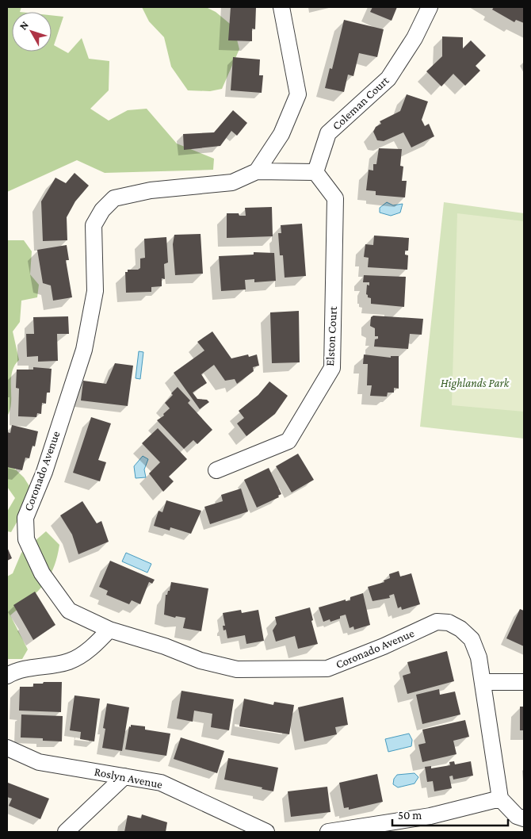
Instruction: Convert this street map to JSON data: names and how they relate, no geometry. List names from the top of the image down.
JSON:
{
  "streets": {
    "street": [
      "Coleman Court",
      "Elston Court",
      "Coronado Avenue",
      "Roslyn Avenue"
    ]
  },
  "crossings": [
    ["Coleman Court", "Elston Court"]
  ],
  "parks": ["Highlands Park"],
  "scale_bar": "50 m",
  "north": "top left"
}
